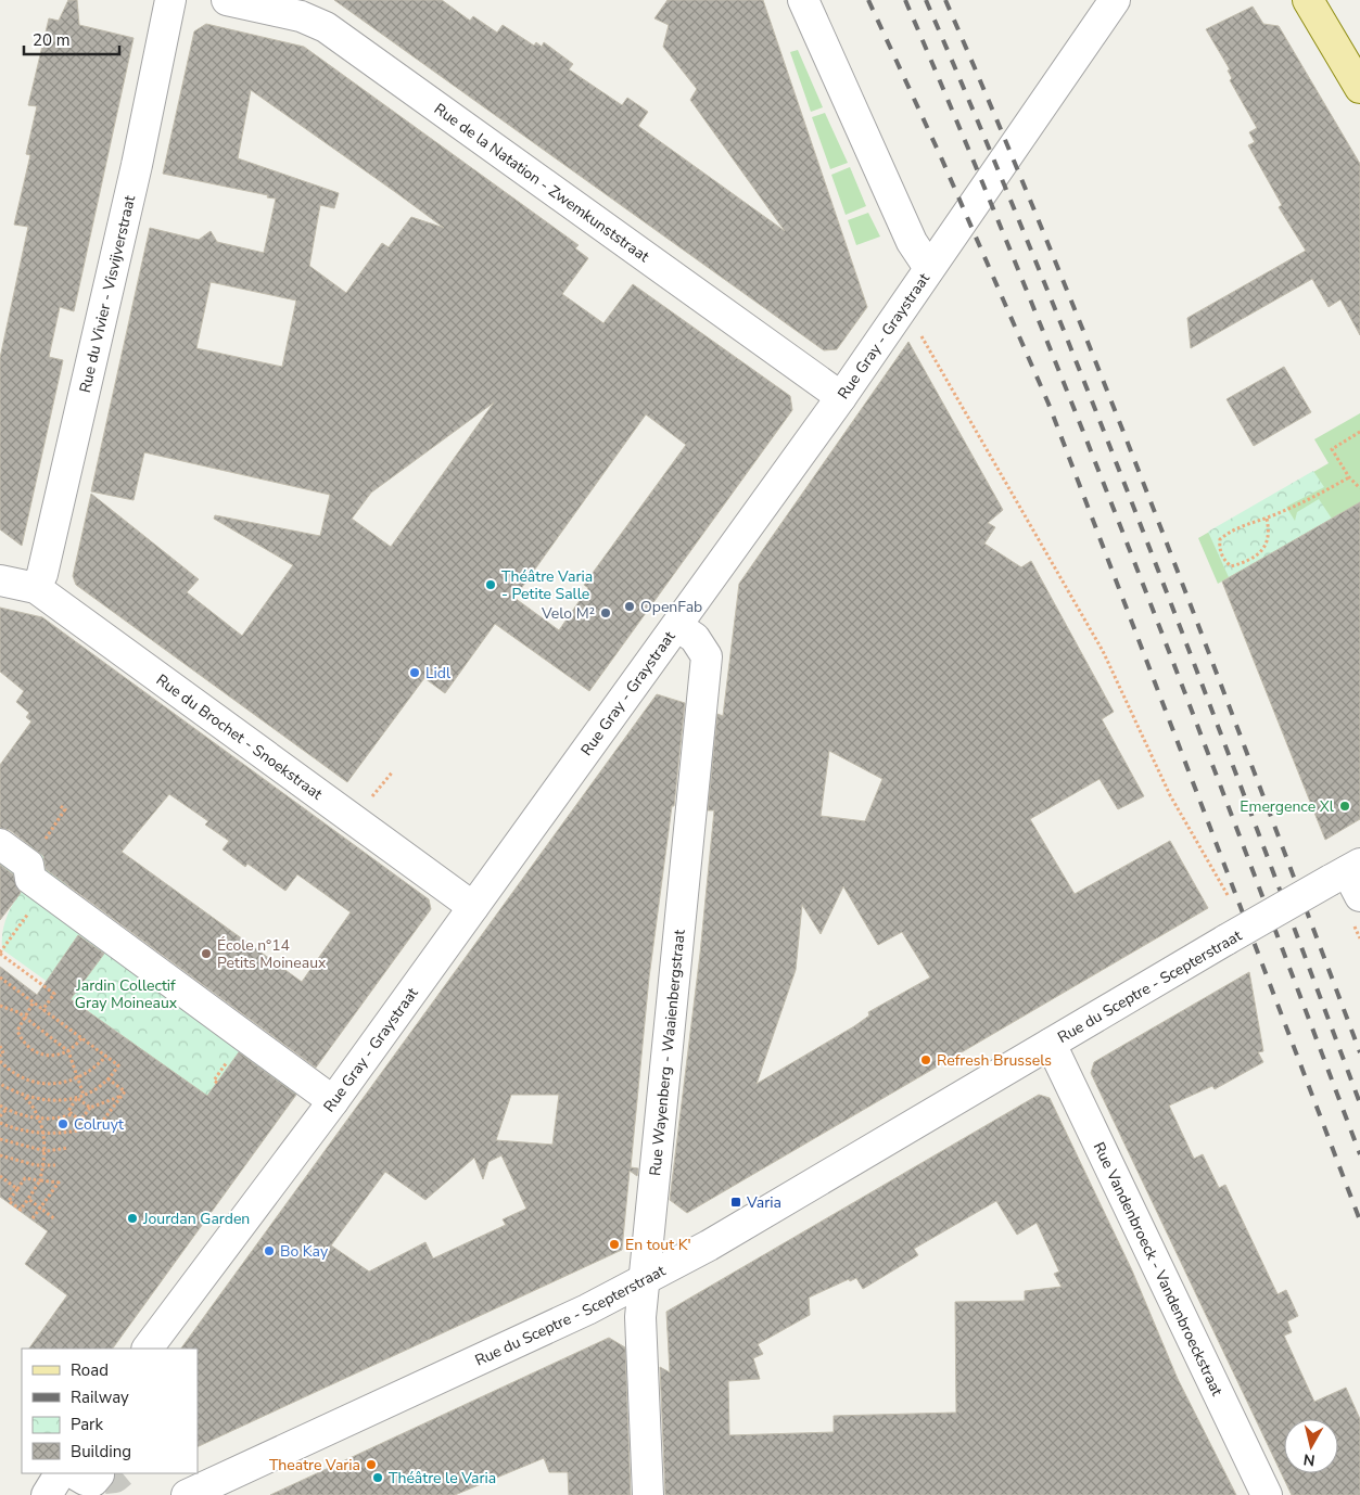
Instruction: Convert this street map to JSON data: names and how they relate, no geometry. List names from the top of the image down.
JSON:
{
  "streets": {
    "street": [
      "Rue de la Natation - Zwemkunststraat",
      "Rue du Vivier - Visvijverstraat",
      "Rue Gray - Graystraat",
      "Rue du Brochet - Snoekstraat",
      "Rue du Sceptre - Scepterstraat",
      "Rue Wayenberg - Waaienbergstraat",
      "Rue Vandenbroeck - Vandenbroeckstraat"
    ]
  },
  "crossings": [
    ["Rue de la Natation - Zwemkunststraat", "Rue Gray - Graystraat"],
    ["Rue du Vivier - Visvijverstraat", "Rue du Brochet - Snoekstraat"],
    ["Rue Gray - Graystraat", "Rue du Brochet - Snoekstraat"],
    ["Rue Gray - Graystraat", "Rue Wayenberg - Waaienbergstraat"],
    ["Rue du Sceptre - Scepterstraat", "Rue Wayenberg - Waaienbergstraat"],
    ["Rue du Sceptre - Scepterstraat", "Rue Vandenbroeck - Vandenbroeckstraat"]
  ],
  "parks": ["Jardin Collectif Gray Moineaux"],
  "places": {
    "other": [
      "Théâtre Varia - Petite Salle",
      "OpenFab",
      "Velo M²",
      "Lidl",
      "Emergence Xl",
      "École n°14 Petits Moineaux",
      "Refresh Brussels",
      "Colruyt",
      "Jourdan Garden",
      "En tout K'",
      "Bo Kay",
      "Theatre Varia",
      "Théâtre le Varia"
    ],
    "transit": ["Varia"]
  },
  "legend": [
    "Road",
    "Railway",
    "Park",
    "Building"
  ],
  "scale_bar": "20 m",
  "north": "bottom"
}
